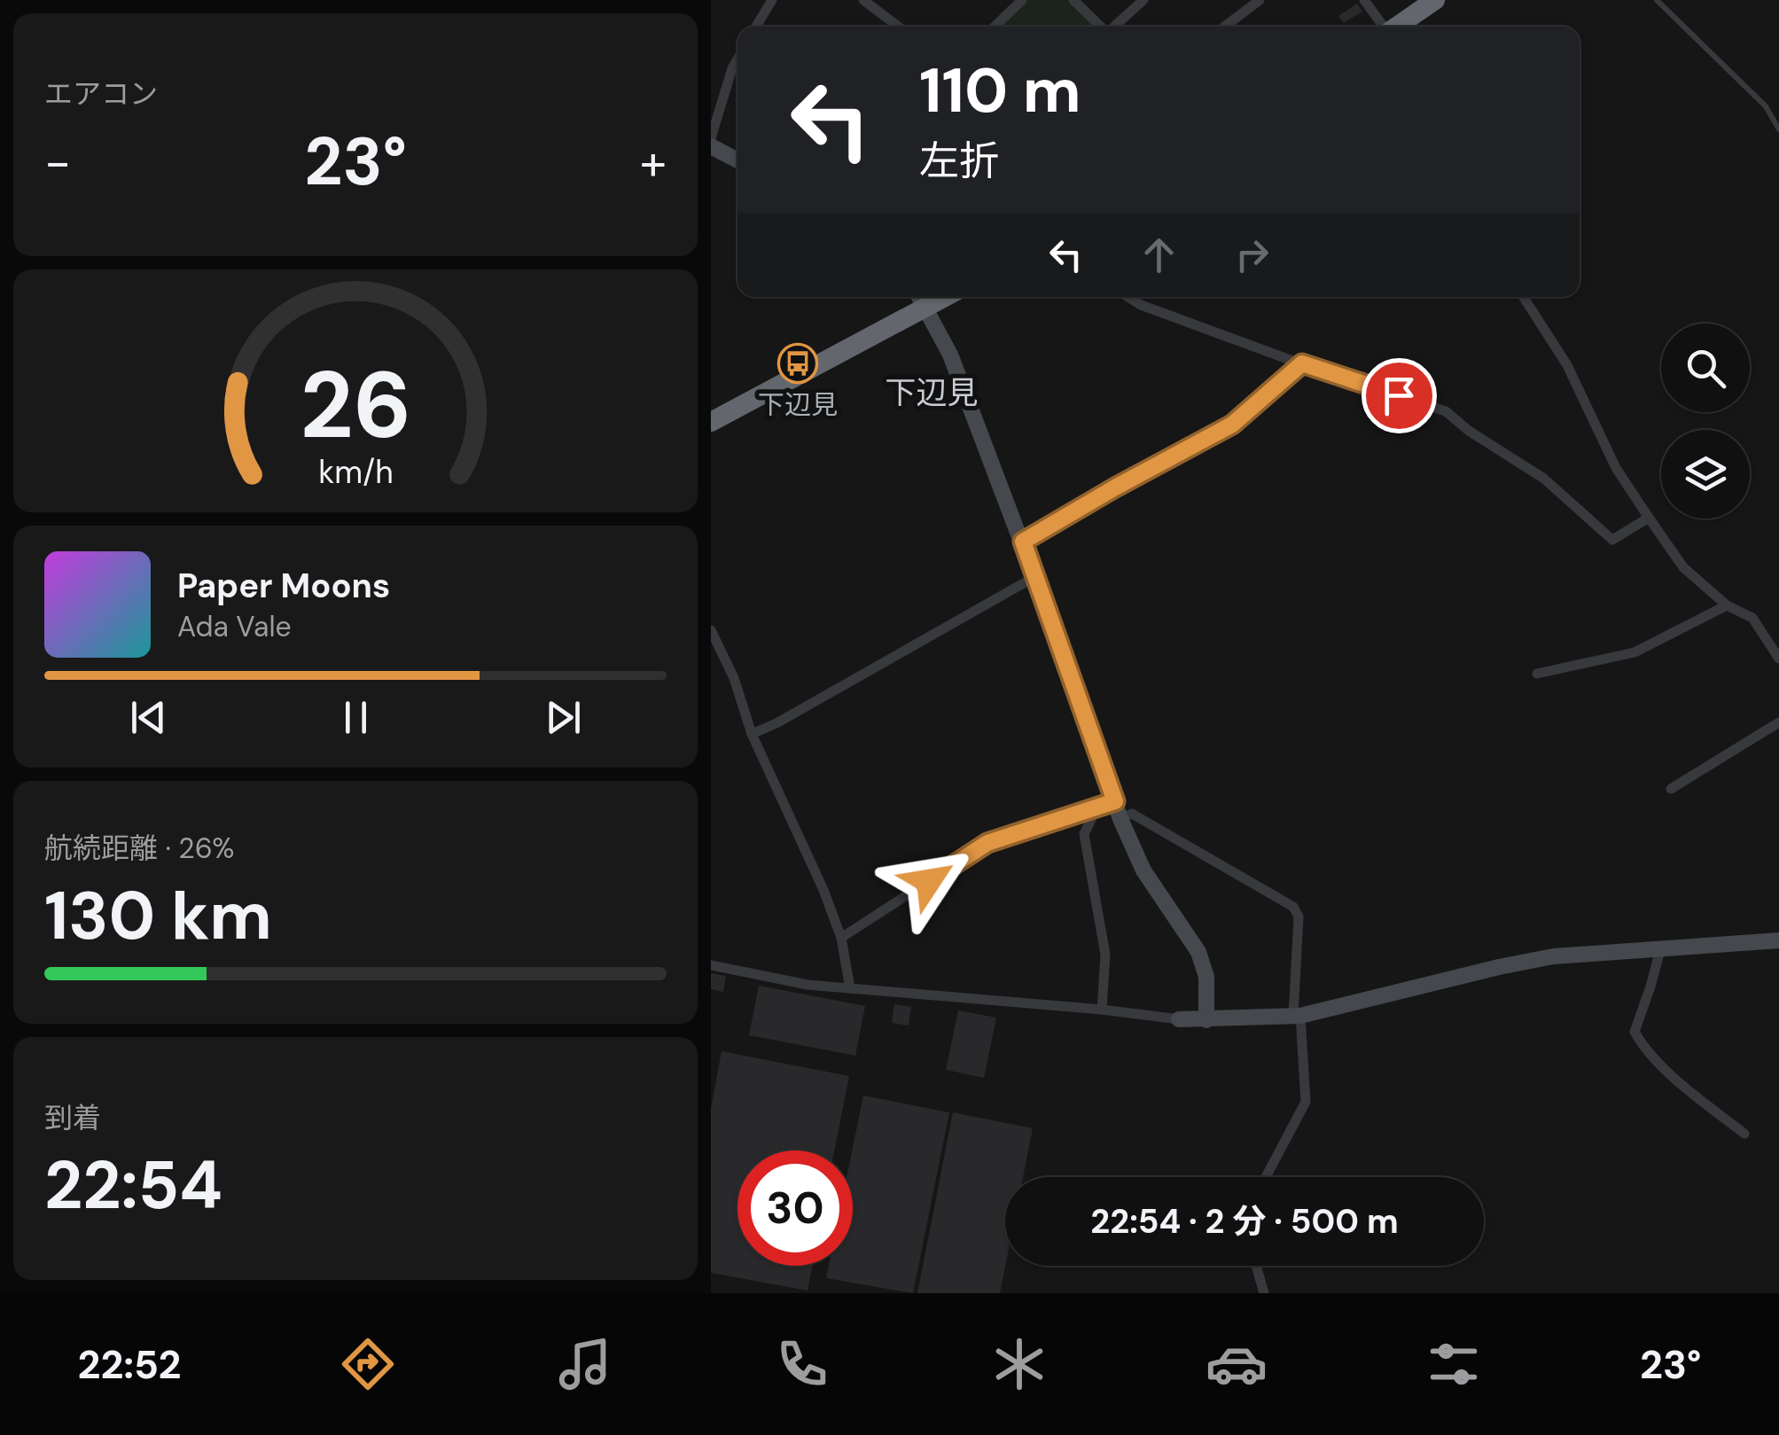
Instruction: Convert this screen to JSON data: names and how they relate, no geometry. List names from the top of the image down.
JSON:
{
  "districts": ["下辺見"],
  "places": {
    "bus stop": ["下辺見"]
  },
  "page": {
    "tile": [
      "エアコン",
      ["航続距離 · 26%", "130 km"],
      ["到着", "22:54"]
    ],
    "turn": ["110 m", "左折"],
    "heat": ["−", "23°", "+"],
    "song": ["Paper Moons", "Ada Vale"],
    "limit": "30",
    "trip": "22:54 · 2 分 · 500 m",
    "tabs": ["22:52", "23°"],
    "gauge": ["26", "km/h"]
  }
}
